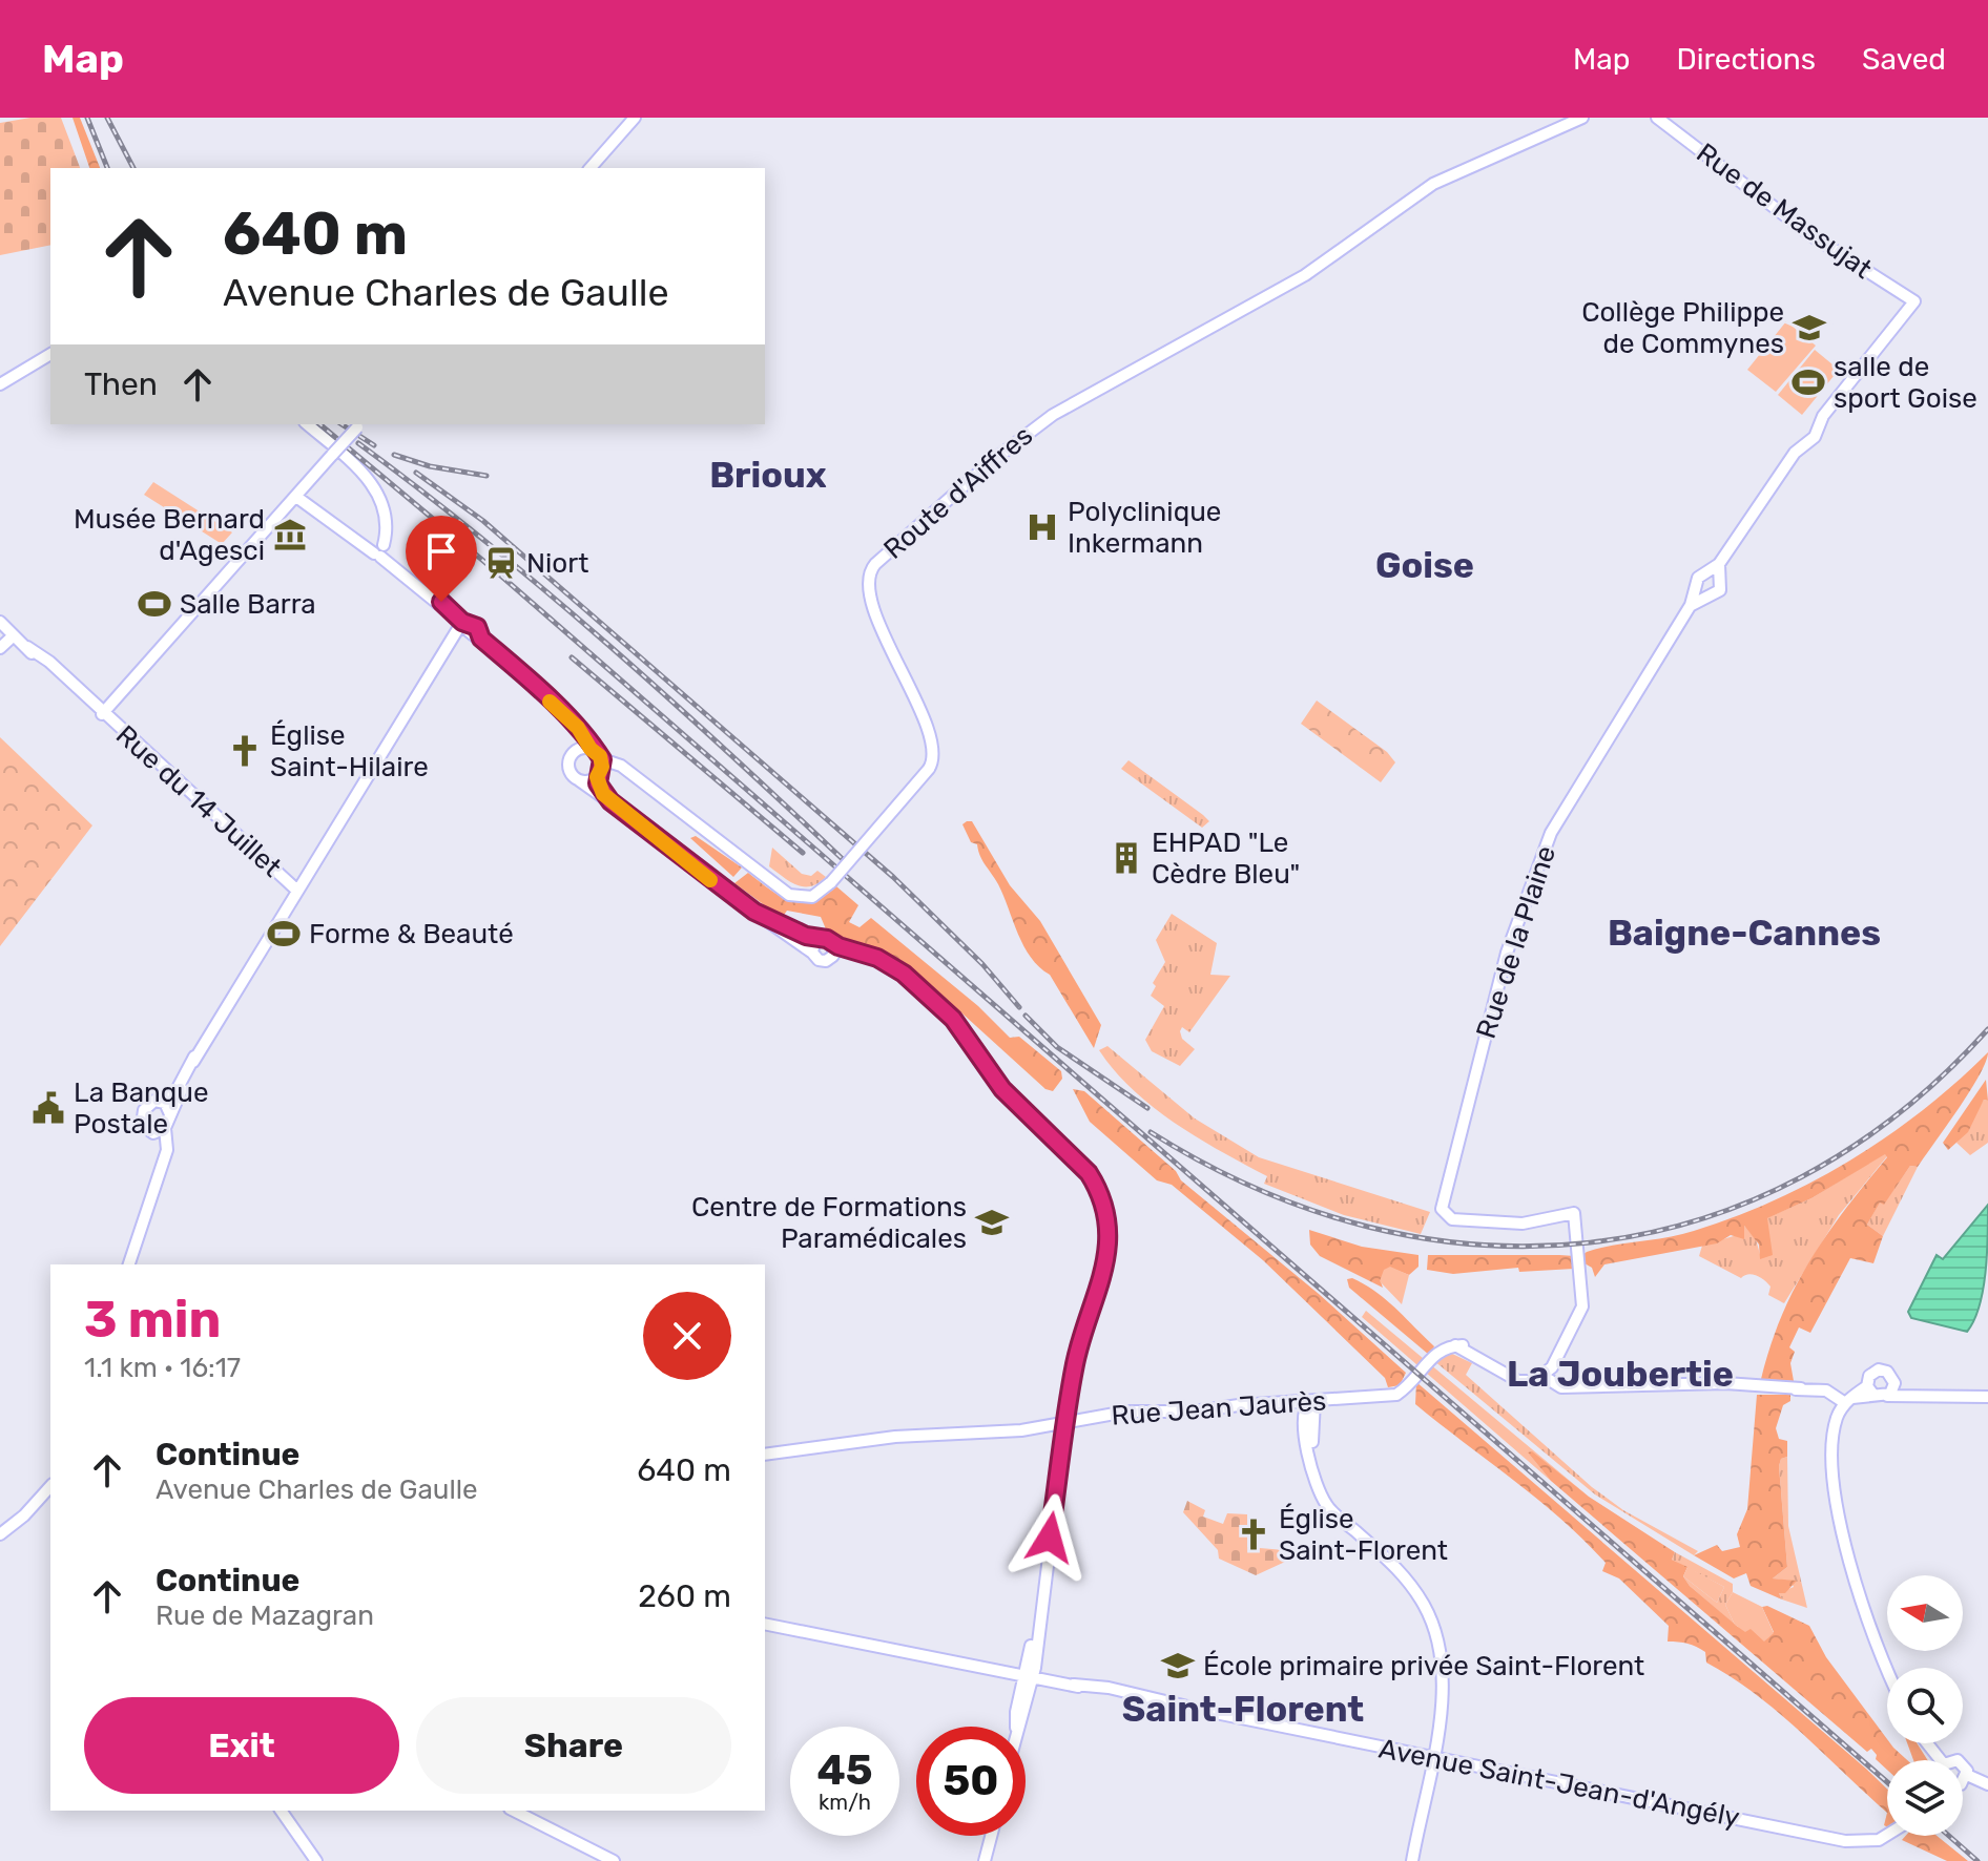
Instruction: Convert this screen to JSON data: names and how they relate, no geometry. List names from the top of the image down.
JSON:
{
  "streets": {
    "main road": [
      "Rue de Massujat",
      "Route d'Aiffres",
      "Rue du 14 Juillet",
      "Rue de la Plaine",
      "Rue Jean Jaurès",
      "Avenue Saint-Jean-d'Angély"
    ]
  },
  "crossings": [
    ["Rue de la Plaine", "Rue Jean Jaurès"]
  ],
  "districts": [
    "Brioux",
    "Goise",
    "Baigne-Cannes",
    "La Joubertie",
    "Saint-Florent"
  ],
  "places": {
    "school or university": ["Collège Philippe de Commynes", "Centre de Formations Paramédicales", "École primaire privée Saint-Florent"],
    "sports": ["salle de sport Goise", "Salle Barra", "Forme & Beauté"],
    "hospital": ["Polyclinique Inkermann"],
    "museum": ["Musée Bernard d'Agesci"],
    "station": ["Niort"],
    "church": ["Église Saint-Hilaire", "Église Saint-Florent"],
    "building": ["EHPAD \"Le Cèdre Bleu\""],
    "public building": ["La Banque Postale"]
  },
  "north": "left",
  "page": {
    "header": "Map",
    "nav": ["Map", "Directions", "Saved"],
    "turn": ["640 m", "Avenue Charles de Gaulle"],
    "then": "Then",
    "heading": ["3 min", "1.1 km · 16:17"],
    "list": [
      {
        "name": "Continue",
        "note": "Avenue Charles de Gaulle",
        "value": "640 m"
      },
      {
        "name": "Continue",
        "note": "Rue de Mazagran",
        "value": "260 m"
      }
    ],
    "buttons": ["Exit", "Share"],
    "speed": "45 km/h",
    "limit": "50"
  }
}
